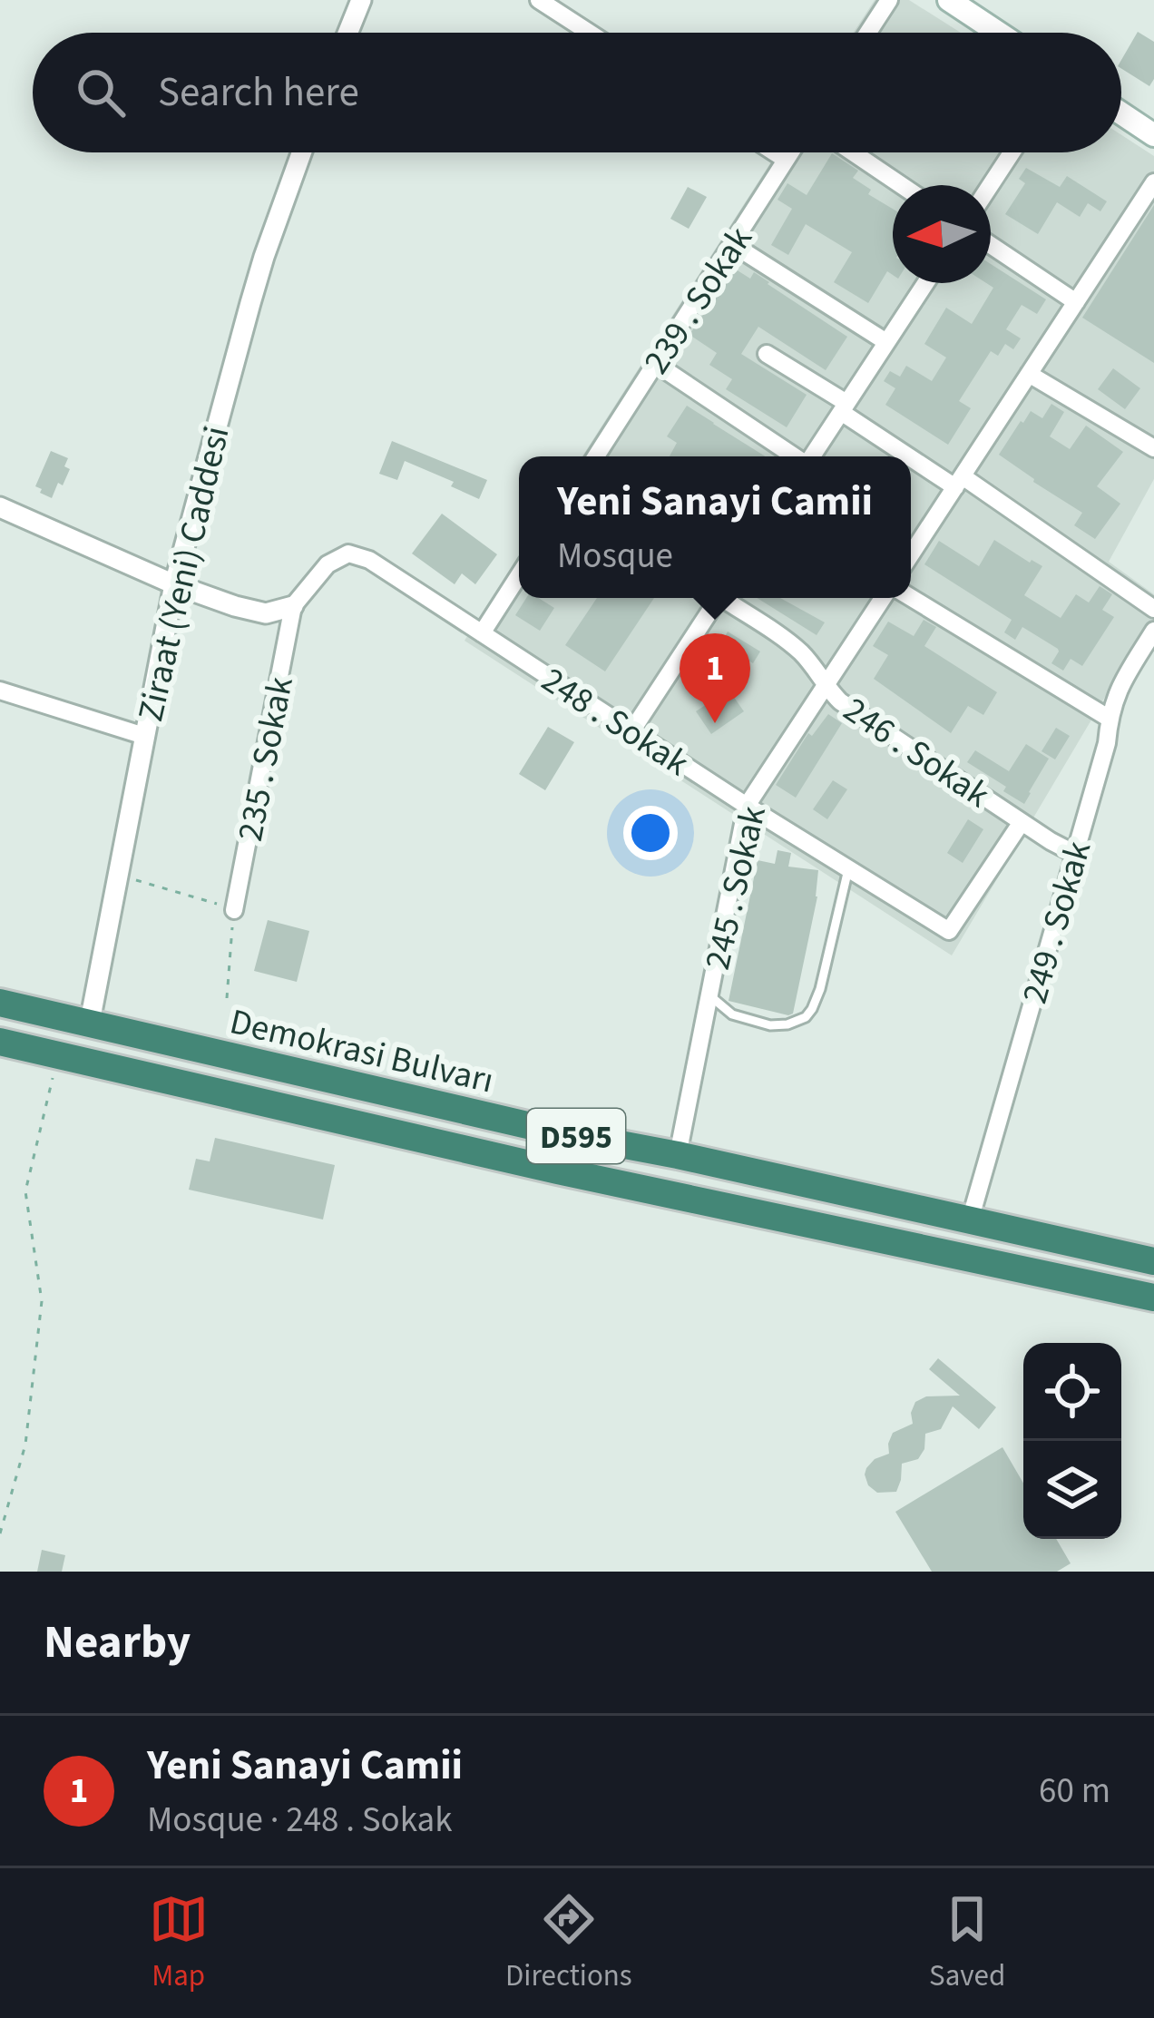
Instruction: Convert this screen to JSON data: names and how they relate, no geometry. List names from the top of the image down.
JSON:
{
  "streets": {
    "highway": ["Demokrasi Bulvarı", "D595"],
    "street": [
      "239 . Sokak",
      "Ziraat (Yeni) Caddesi",
      "248 . Sokak",
      "246 . Sokak",
      "235 . Sokak",
      "245 . Sokak",
      "249 . Sokak"
    ]
  },
  "crossings": [
    ["Ziraat (Yeni) Caddesi", "Demokrasi Bulvarı"],
    ["248 . Sokak", "246 . Sokak"],
    ["248 . Sokak", "235 . Sokak"],
    ["248 . Sokak", "245 . Sokak"],
    ["246 . Sokak", "245 . Sokak"],
    ["246 . Sokak", "249 . Sokak"],
    ["245 . Sokak", "Demokrasi Bulvarı"],
    ["249 . Sokak", "Demokrasi Bulvarı"]
  ],
  "north": "left",
  "page": {
    "search": "Search here",
    "popup": ["Yeni Sanayi Camii", "Mosque"],
    "pins": "1",
    "heading": "Nearby",
    "list": [
      {
        "mark": "1",
        "name": "Yeni Sanayi Camii",
        "note": "Mosque · 248 . Sokak",
        "value": "60 m"
      }
    ],
    "nav": ["Map", "Directions", "Saved"]
  }
}
